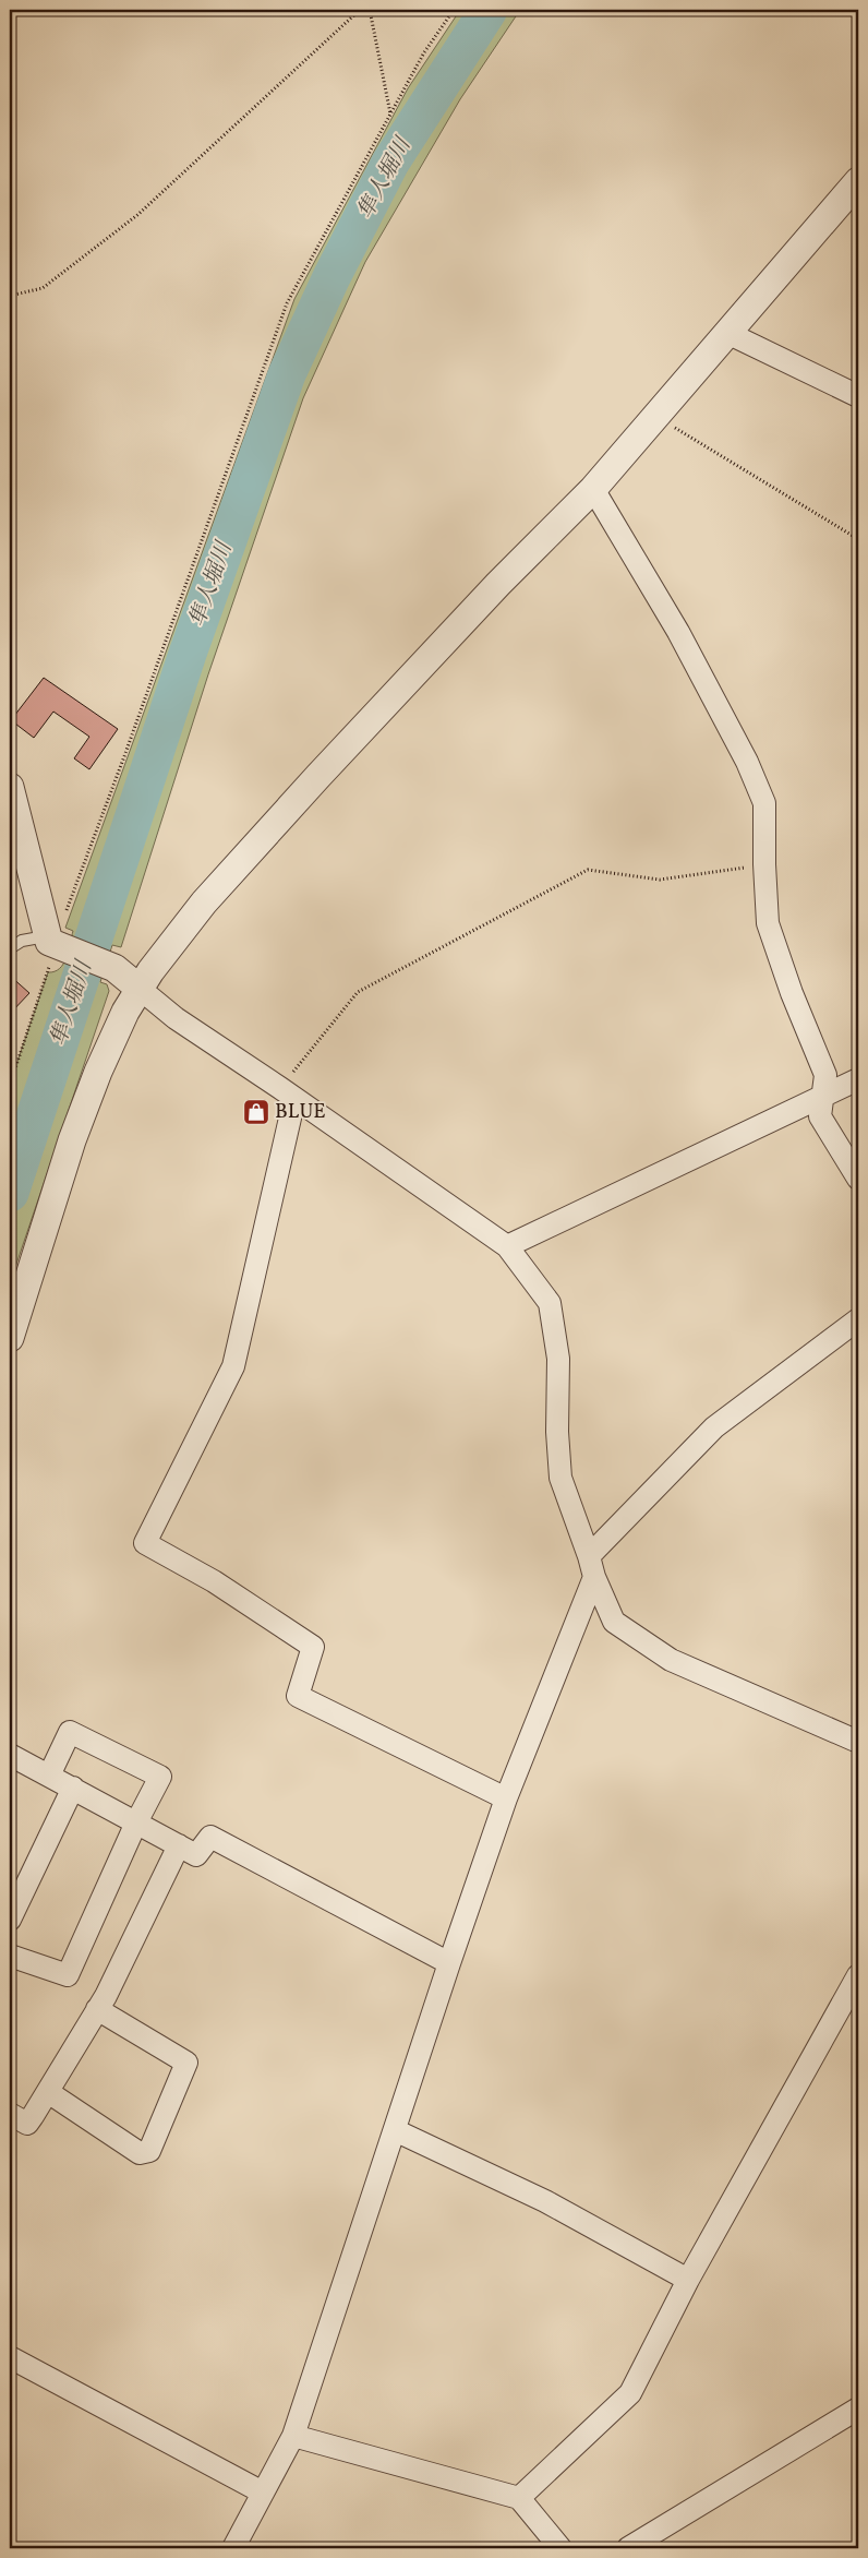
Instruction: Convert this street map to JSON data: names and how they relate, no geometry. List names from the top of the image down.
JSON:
{
  "water": ["隼人堀川"],
  "places": {
    "shop": ["BLUE"]
  }
}
